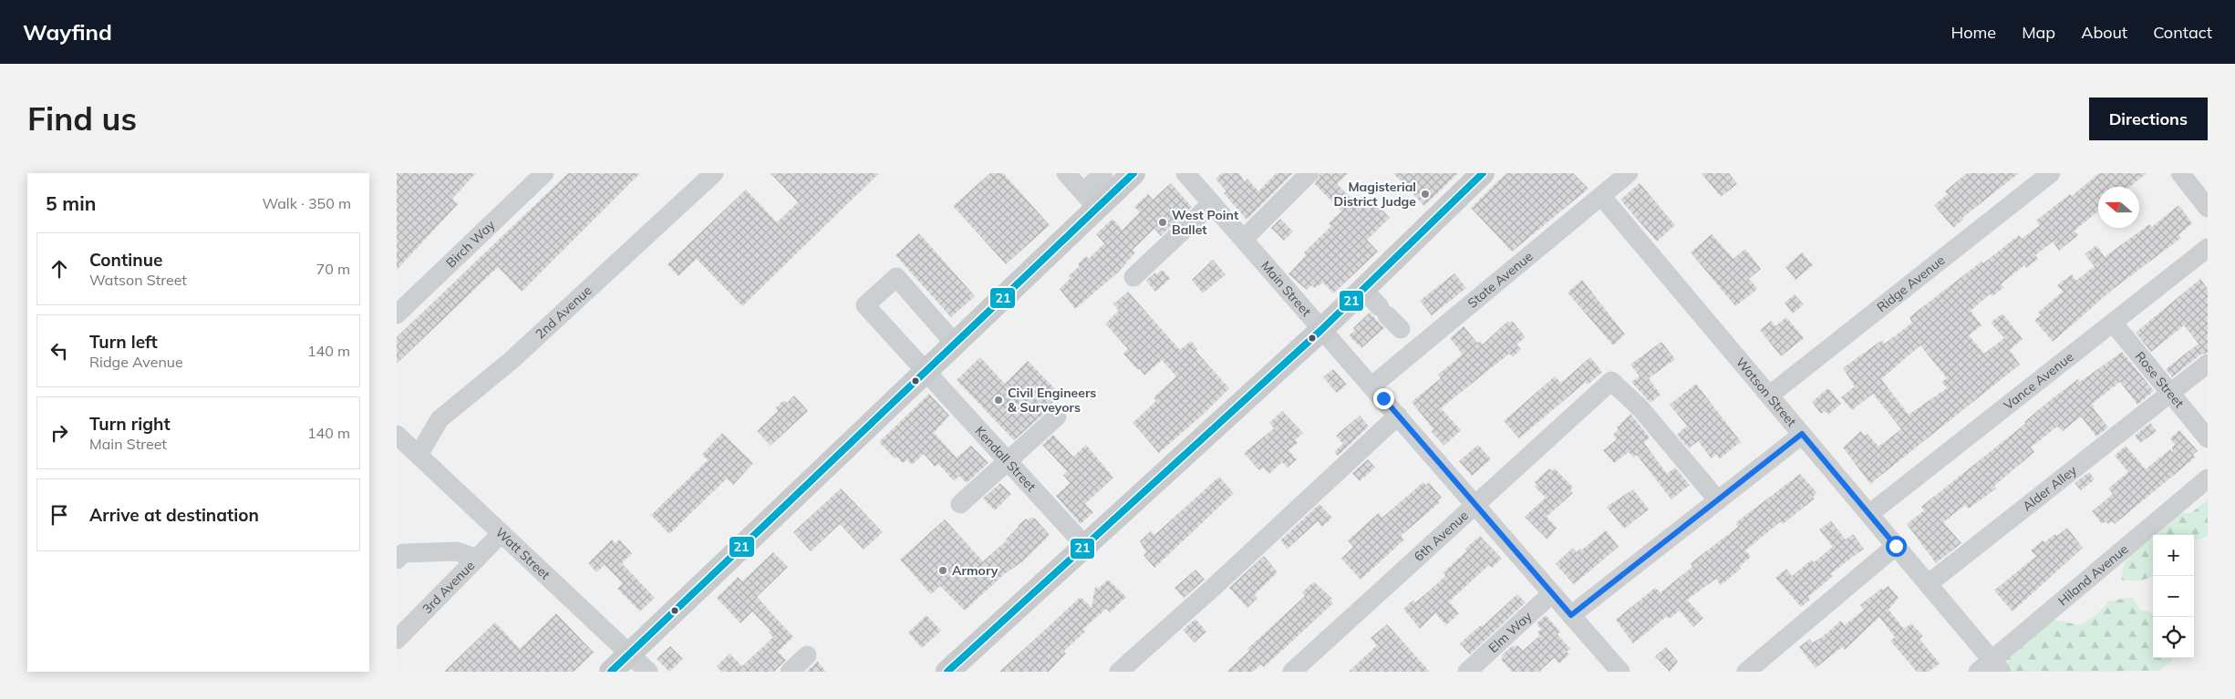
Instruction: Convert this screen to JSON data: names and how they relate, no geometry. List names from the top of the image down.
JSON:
{
  "streets": {
    "street": [
      "Birch Way",
      "State Avenue",
      "Ridge Avenue",
      "Main Street",
      "2nd Avenue",
      "Rose Street",
      "Vance Avenue",
      "Watson Street",
      "Kendall Street",
      "Alder Alley",
      "6th Avenue",
      "Watt Street",
      "Hiland Avenue",
      "3rd Avenue",
      "Elm Way"
    ]
  },
  "crossings": [
    ["State Avenue", "Main Street"],
    ["State Avenue", "Watson Street"],
    ["Ridge Avenue", "Watson Street"],
    ["Main Street", "6th Avenue"],
    ["Main Street", "Elm Way"],
    ["2nd Avenue", "Watt Street"],
    ["Rose Street", "Vance Avenue"],
    ["Rose Street", "Alder Alley"],
    ["Vance Avenue", "Watson Street"],
    ["Watson Street", "Alder Alley"],
    ["Watson Street", "Hiland Avenue"],
    ["Watt Street", "3rd Avenue"]
  ],
  "places": [
    "Magisterial District Judge",
    "West Point Ballet",
    "Civil Engineers & Surveyors",
    "Armory"
  ],
  "lines": ["transit line 21"],
  "north": "left",
  "page": {
    "header": "Wayfind",
    "nav": [
      "Home",
      "Map",
      "About",
      "Contact"
    ],
    "buttons": "Directions",
    "title": "Find us",
    "heading": ["5 min", "Walk · 350 m"],
    "list": [
      ["Continue", "Watson Street", "70 m"],
      ["Turn left", "Ridge Avenue", "140 m"],
      ["Turn right", "Main Street", "140 m"],
      "Arrive at destination"
    ],
    "map_buttons": ["+", "−"]
  }
}
